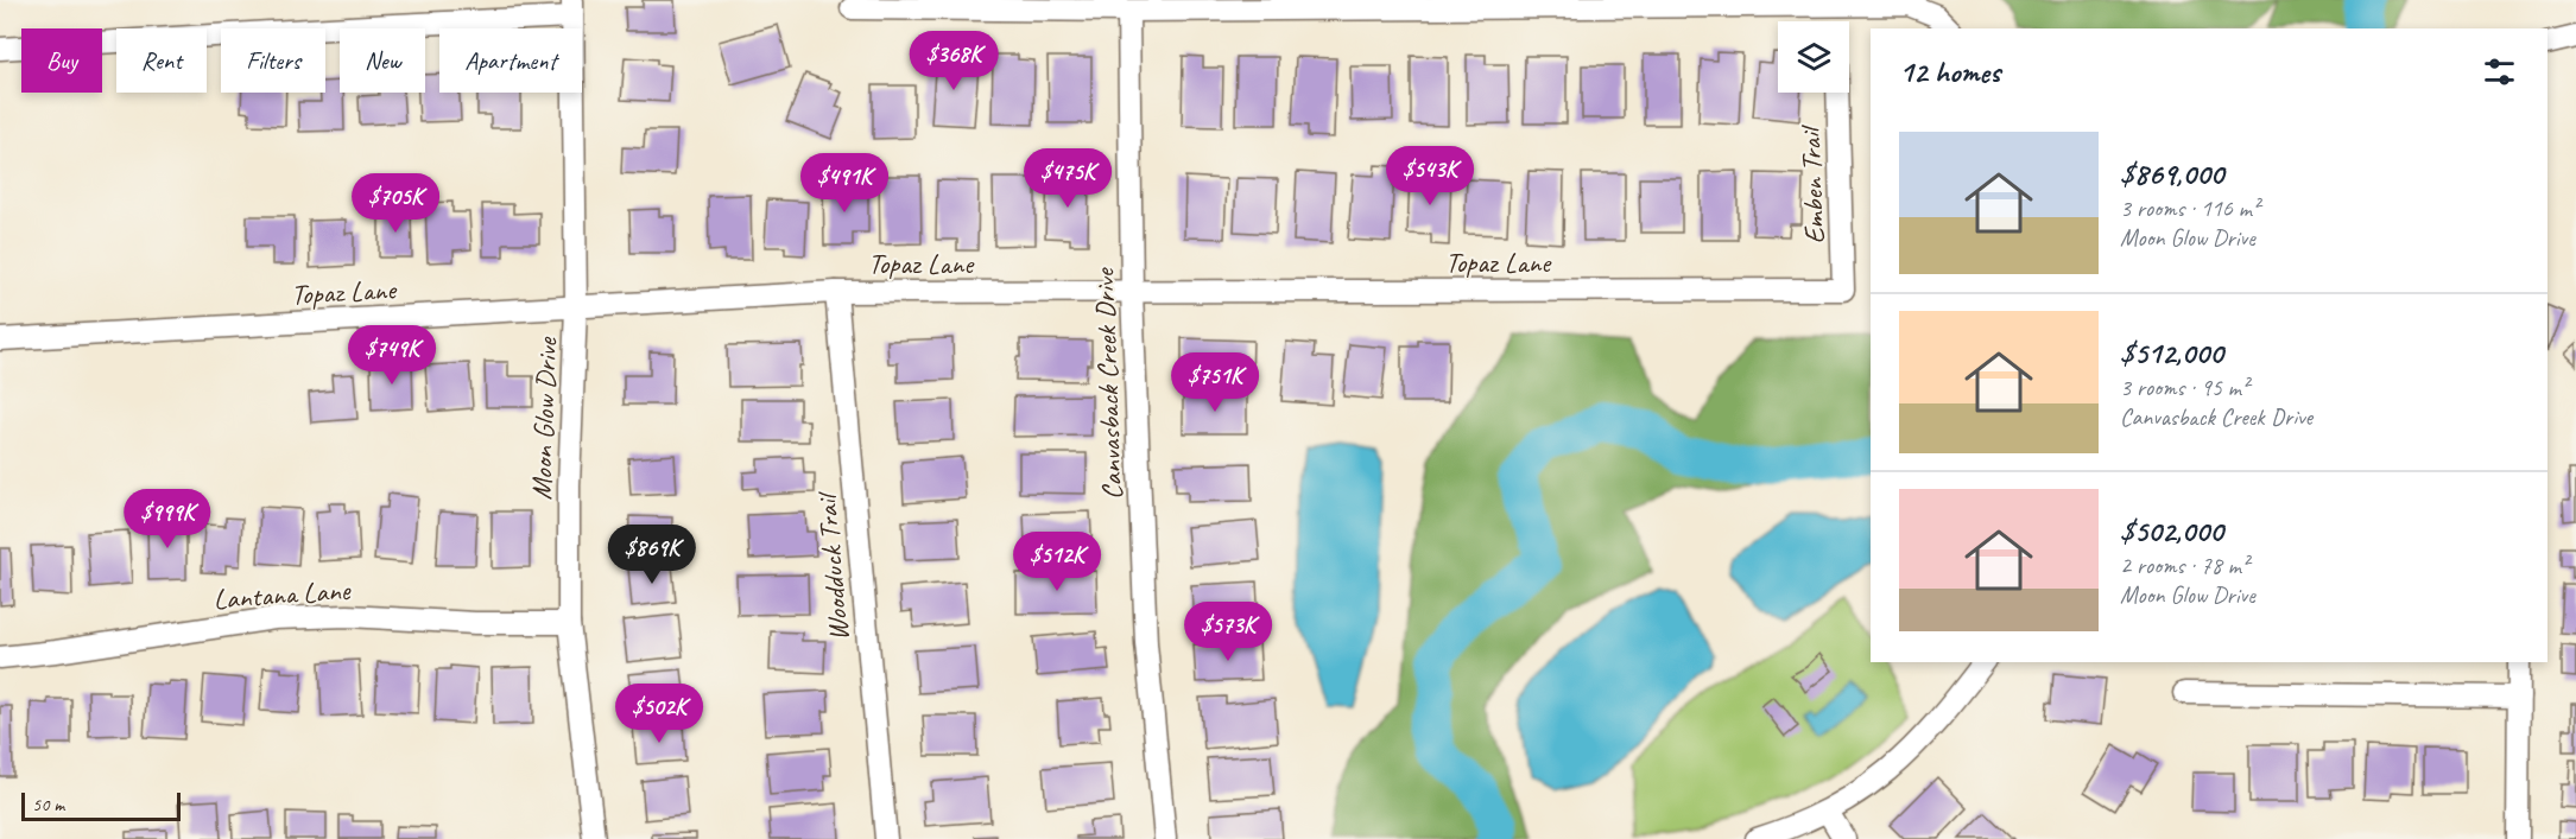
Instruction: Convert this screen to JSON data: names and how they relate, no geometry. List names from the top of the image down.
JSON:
{
  "streets": {
    "street": [
      "Emben Trail",
      "Topaz Lane",
      "Canvasback Creek Drive",
      "Moon Glow Drive",
      "Woodduck Trail",
      "Lantana Lane"
    ]
  },
  "crossings": [
    ["Emben Trail", "Topaz Lane"],
    ["Topaz Lane", "Canvasback Creek Drive"],
    ["Topaz Lane", "Moon Glow Drive"],
    ["Topaz Lane", "Woodduck Trail"],
    ["Moon Glow Drive", "Lantana Lane"]
  ],
  "scale_bar": "50 m",
  "page": {
    "chip": [
      "Buy",
      "Rent",
      "Filters",
      "New",
      "Apartment"
    ],
    "heading": "12 homes",
    "price": [
      "$368K",
      "$543K",
      "$475K",
      "$491K",
      "$705K",
      "$749K",
      "$751K",
      "$999K",
      "$869K",
      "$512K",
      "$573K",
      "$502K"
    ],
    "list": [
      {
        "name": "$869,000",
        "note": "3 rooms · 116 m² · Moon Glow Drive"
      },
      {
        "name": "$512,000",
        "note": "3 rooms · 95 m² · Canvasback Creek Drive"
      },
      {
        "name": "$502,000",
        "note": "2 rooms · 78 m² · Moon Glow Drive"
      }
    ],
    "scale": "50 m"
  }
}
